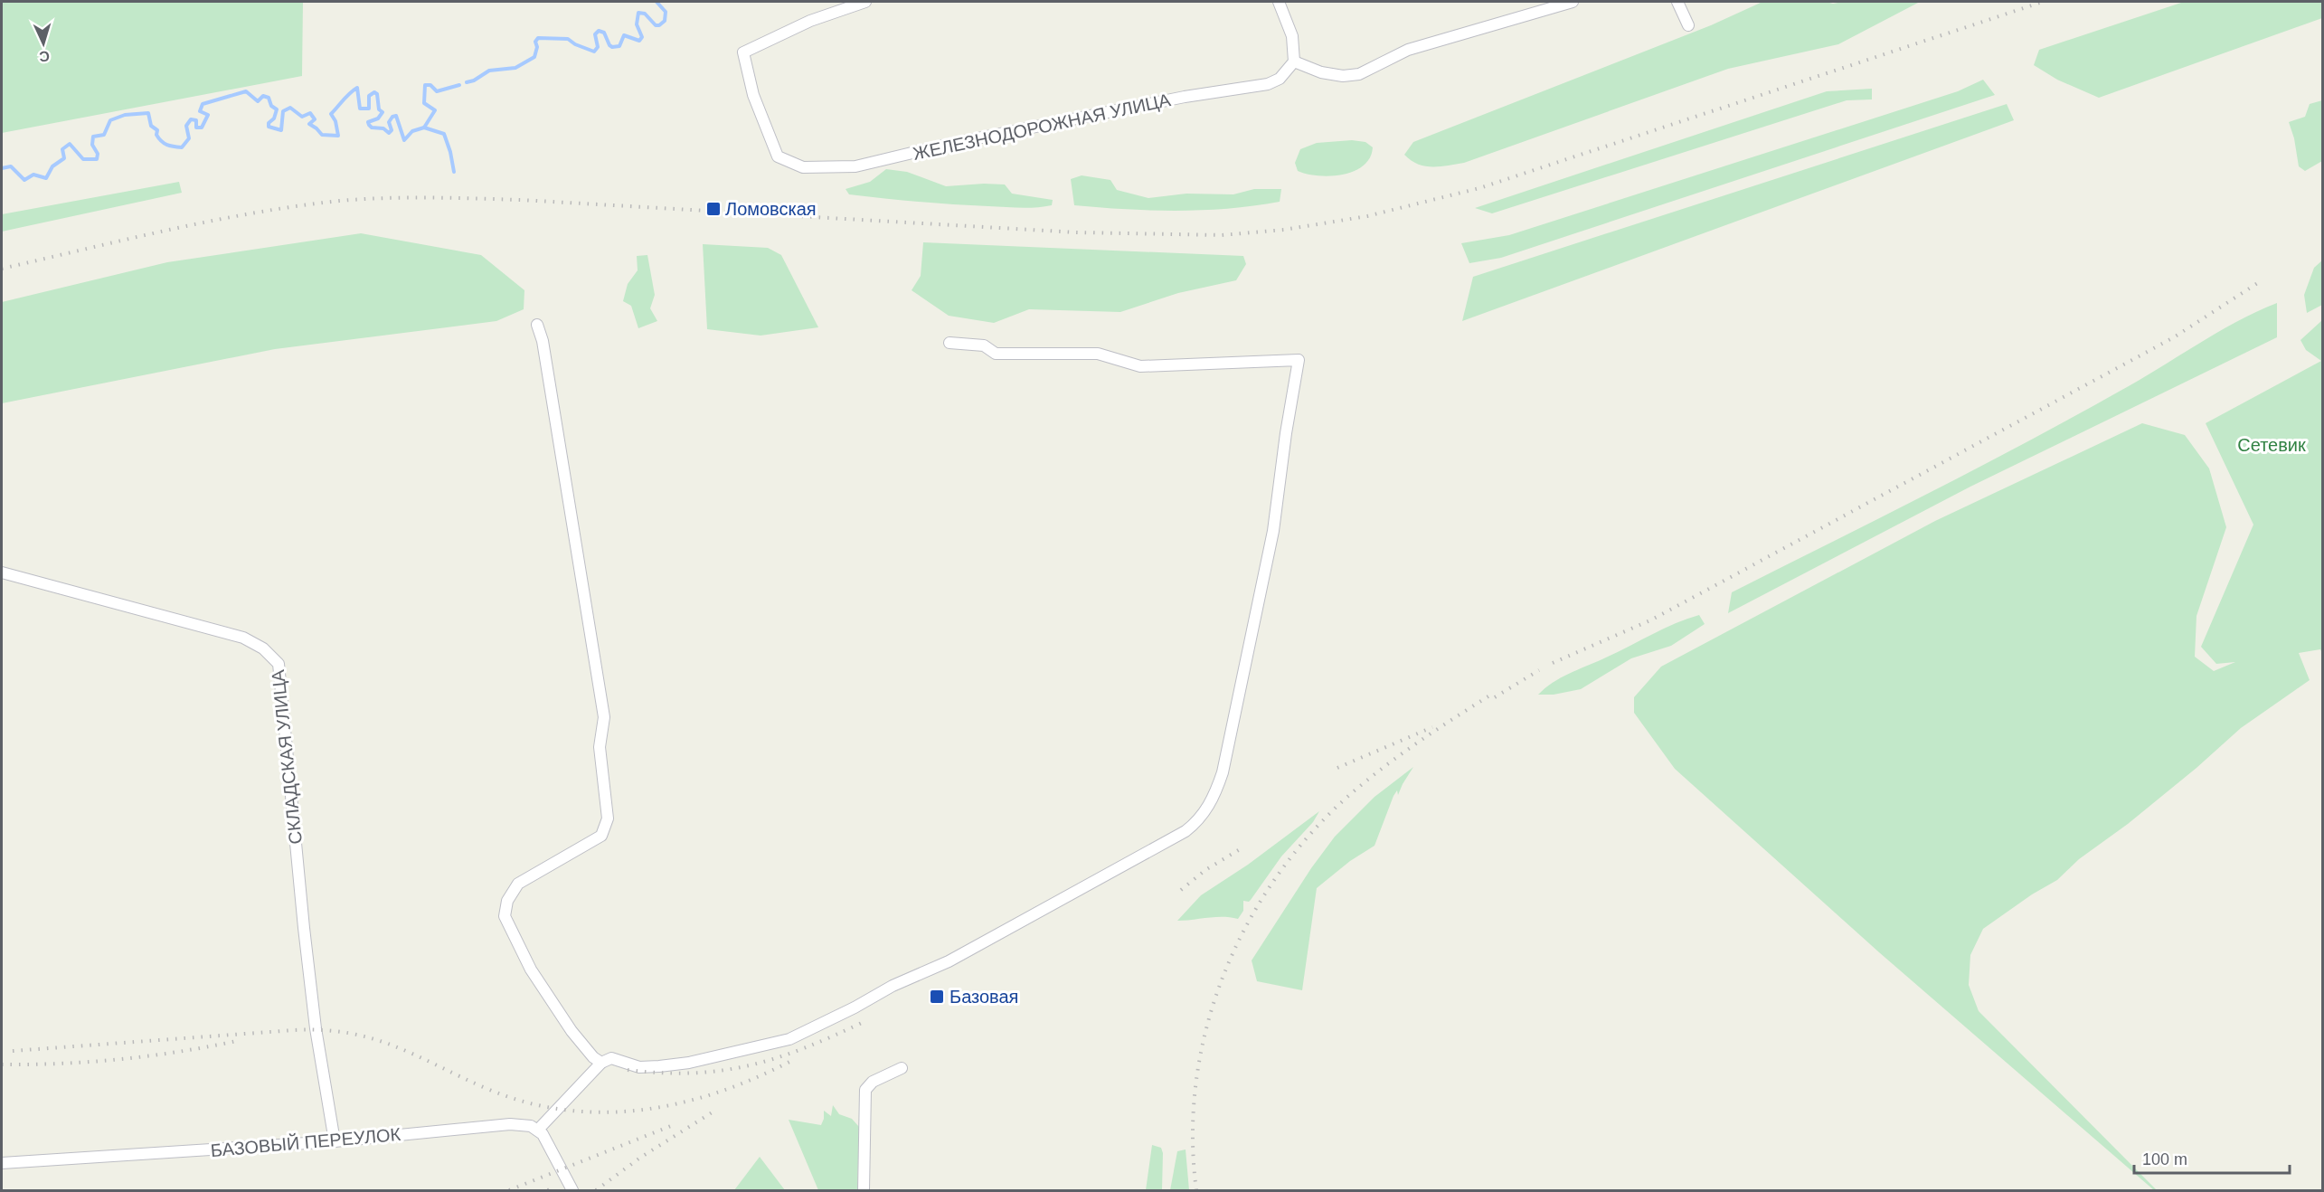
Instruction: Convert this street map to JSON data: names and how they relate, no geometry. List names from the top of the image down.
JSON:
{
  "streets": {
    "street": ["ЖЕЛЕЗНОДОРОЖНАЯ УЛИЦА", "СКЛАДСКАЯ УЛИЦА", "БАЗОВЫЙ ПЕРЕУЛОК"]
  },
  "crossings": [
    ["СКЛАДСКАЯ УЛИЦА", "БАЗОВЫЙ ПЕРЕУЛОК"]
  ],
  "parks": ["Сетевик"],
  "places": {
    "transit": ["Ломовская", "Базовая"]
  },
  "scale_bar": "100 m",
  "north": "bottom"
}
